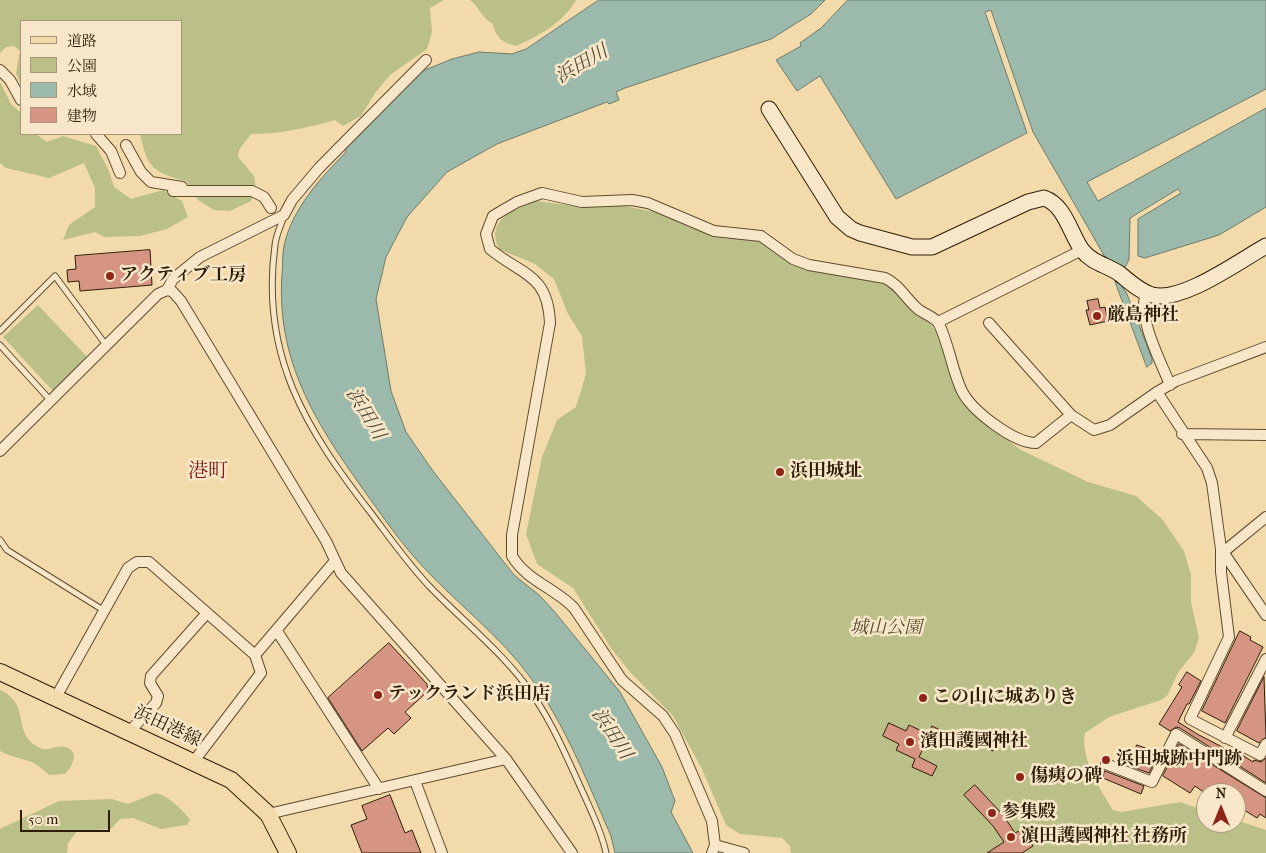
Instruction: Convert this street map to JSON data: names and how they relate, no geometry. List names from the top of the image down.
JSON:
{
  "streets": {
    "main road": ["浜田港線"]
  },
  "districts": ["港町"],
  "water": ["浜田川"],
  "parks": ["城山公園"],
  "places": [
    "アクティブ工房",
    "厳島神社",
    "浜田城址",
    "テックランド浜田店",
    "この山に城ありき",
    "濱田護國神社",
    "浜田城跡中門跡",
    "傷痍の碑",
    "参集殿",
    "濵田護國神社 社務所"
  ],
  "legend": [
    "道路",
    "公園",
    "水域",
    "建物"
  ],
  "scale_bar": "50 m",
  "north": "top"
}
